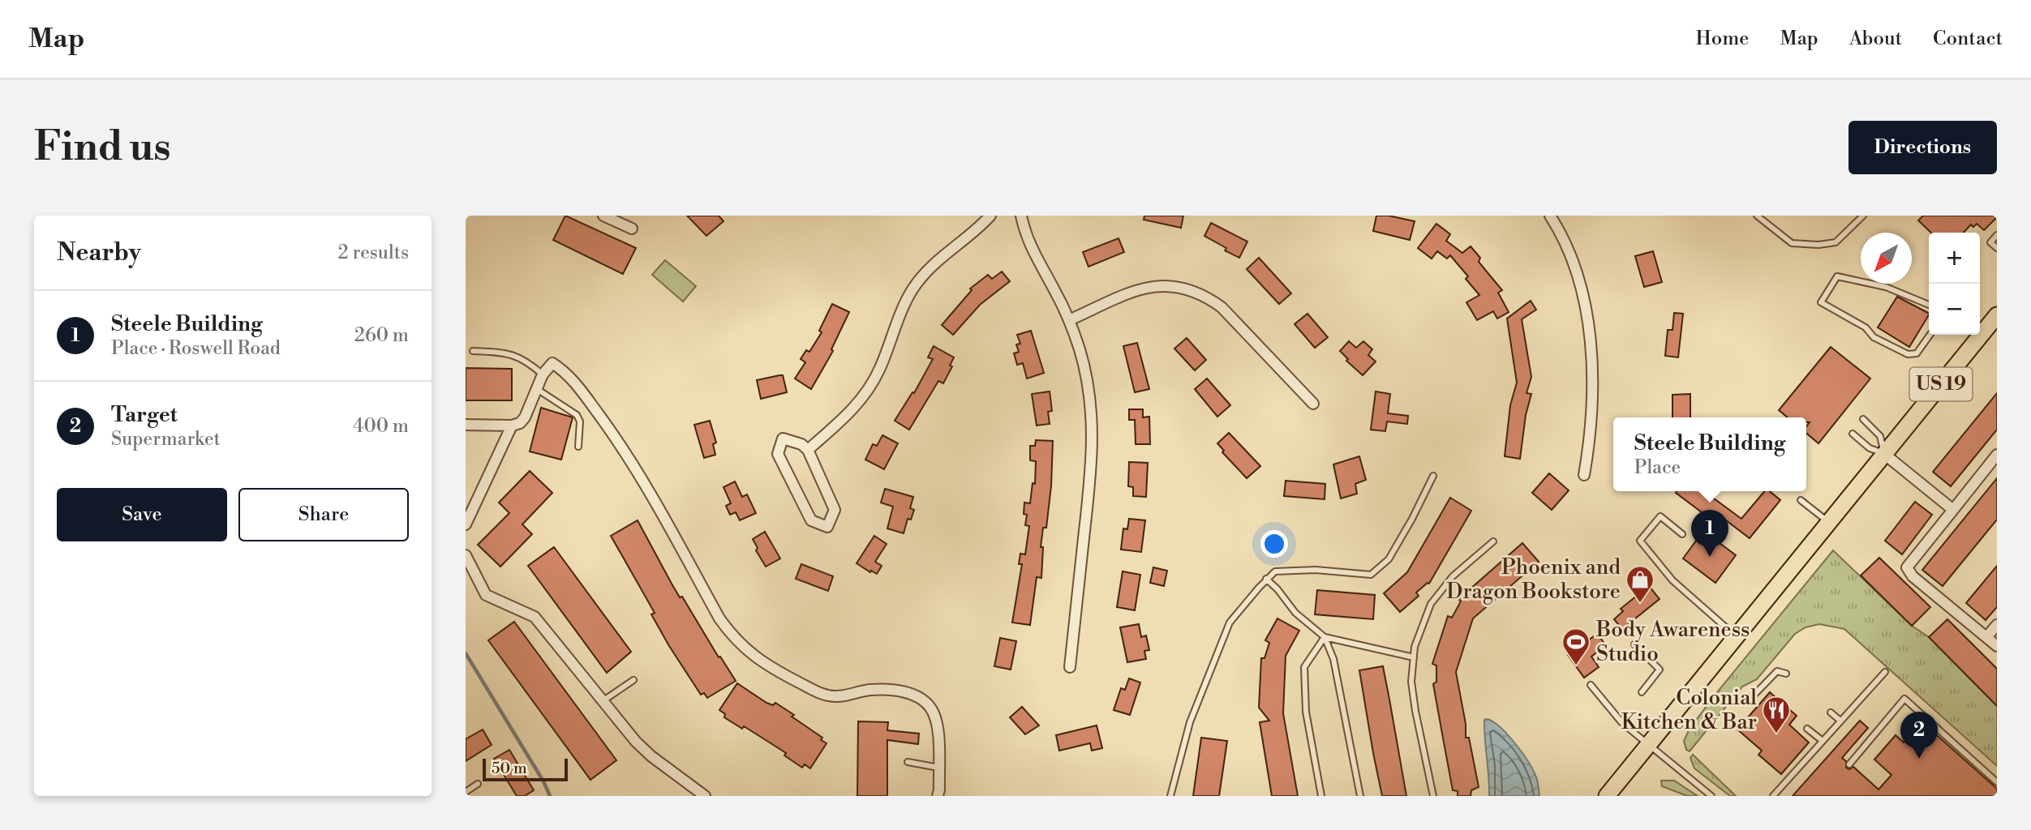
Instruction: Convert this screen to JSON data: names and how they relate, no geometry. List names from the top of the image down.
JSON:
{
  "streets": {
    "main road": ["US 19"]
  },
  "places": {
    "shop": ["Phoenix and Dragon Bookstore"],
    "sports": ["Body Awareness Studio"],
    "restaurant": ["Colonial Kitchen & Bar"]
  },
  "scale_bar": "50 m",
  "north": "bottom left",
  "page": {
    "header": "Map",
    "nav": [
      "Home",
      "Map",
      "About",
      "Contact"
    ],
    "buttons": [
      "Directions",
      ["Save", "Share"]
    ],
    "title": "Find us",
    "heading": ["Nearby", "2 results"],
    "map_buttons": ["+", "−"],
    "list": [
      {
        "mark": "1",
        "name": "Steele Building",
        "note": "Place · Roswell Road",
        "value": "260 m"
      },
      {
        "mark": "2",
        "name": "Target",
        "note": "Supermarket",
        "value": "400 m"
      }
    ],
    "popup": ["Steele Building", "Place"],
    "pins": ["1", "2"],
    "scale": "50 m"
  }
}
